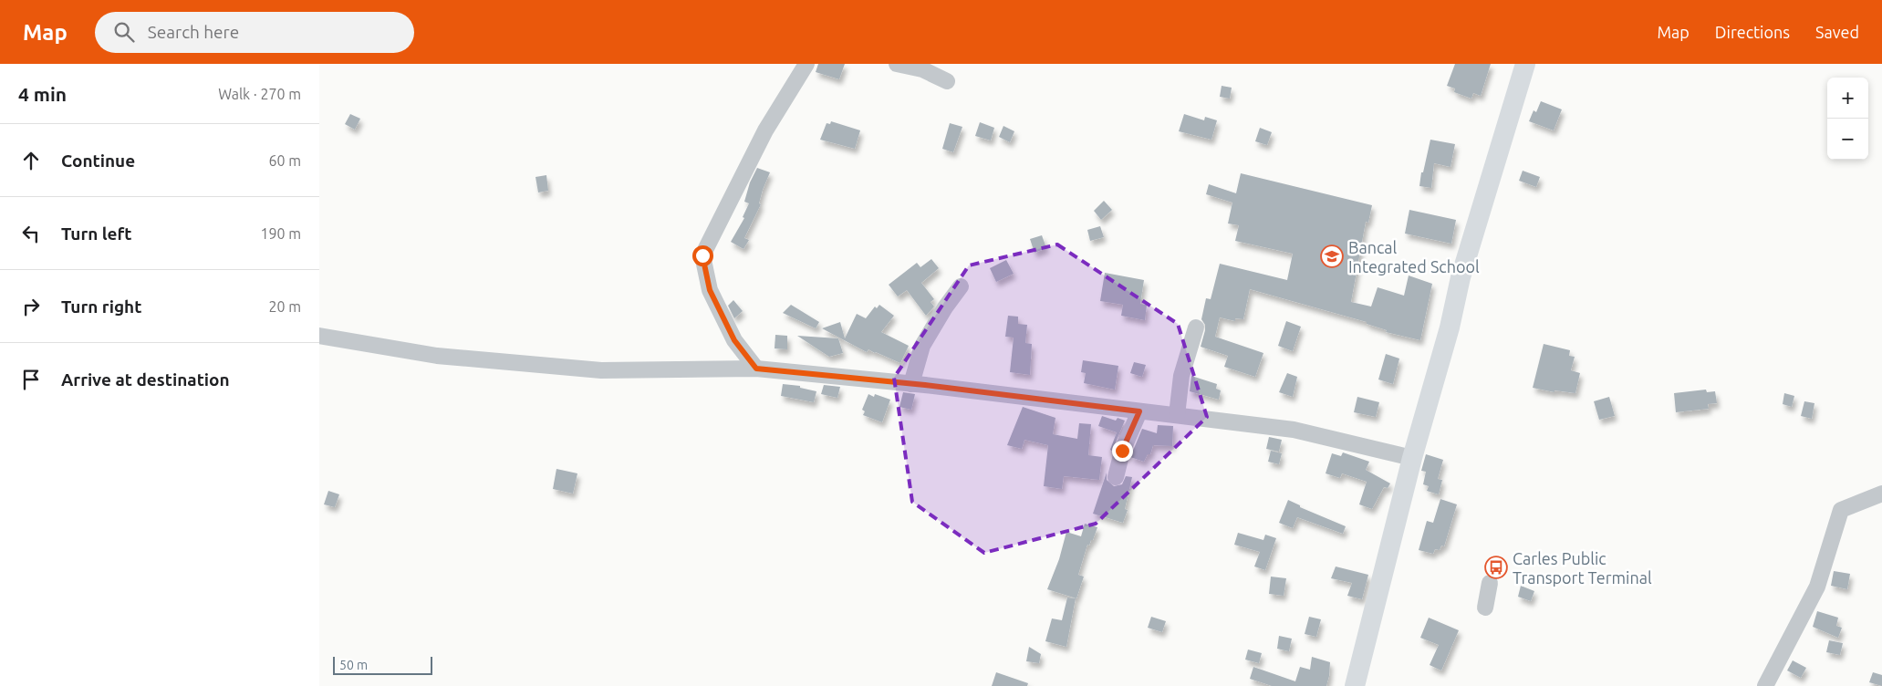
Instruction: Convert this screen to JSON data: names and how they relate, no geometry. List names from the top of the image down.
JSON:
{
  "places": {
    "school or university": ["Bancal Integrated School"],
    "bus stop": ["Carles Public Transport Terminal"]
  },
  "scale_bar": "50 m",
  "page": {
    "header": "Map",
    "search": "Search here",
    "nav": ["Map", "Directions", "Saved"],
    "heading": ["4 min", "Walk · 270 m"],
    "map_buttons": ["+", "−"],
    "list": [
      ["Continue", "60 m"],
      ["Turn left", "190 m"],
      ["Turn right", "20 m"],
      "Arrive at destination"
    ],
    "scale": "50 m"
  }
}
